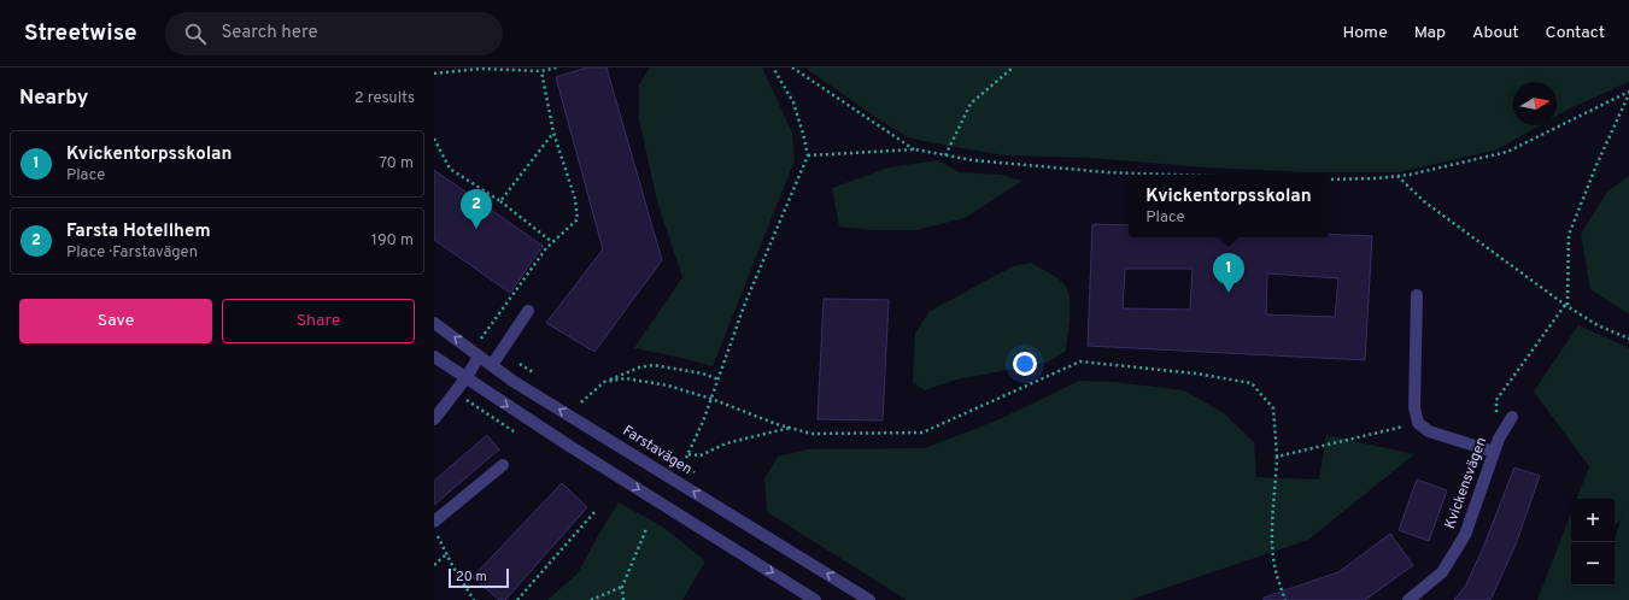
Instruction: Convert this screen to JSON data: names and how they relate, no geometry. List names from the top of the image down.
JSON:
{
  "streets": {
    "street": ["Farstavägen", "Kvickensvägen"]
  },
  "scale_bar": "20 m",
  "north": "right",
  "page": {
    "header": "Streetwise",
    "search": "Search here",
    "nav": [
      "Home",
      "Map",
      "About",
      "Contact"
    ],
    "heading": ["Nearby", "2 results"],
    "list": [
      {
        "mark": "1",
        "name": "Kvickentorpsskolan",
        "note": "Place",
        "value": "70 m"
      },
      {
        "mark": "2",
        "name": "Farsta Hotellhem",
        "note": "Place · Farstavägen",
        "value": "190 m"
      }
    ],
    "popup": ["Kvickentorpsskolan", "Place"],
    "pins": ["2", "1"],
    "buttons": ["Save", "Share"],
    "map_buttons": ["+", "−"],
    "scale": "20 m"
  }
}
